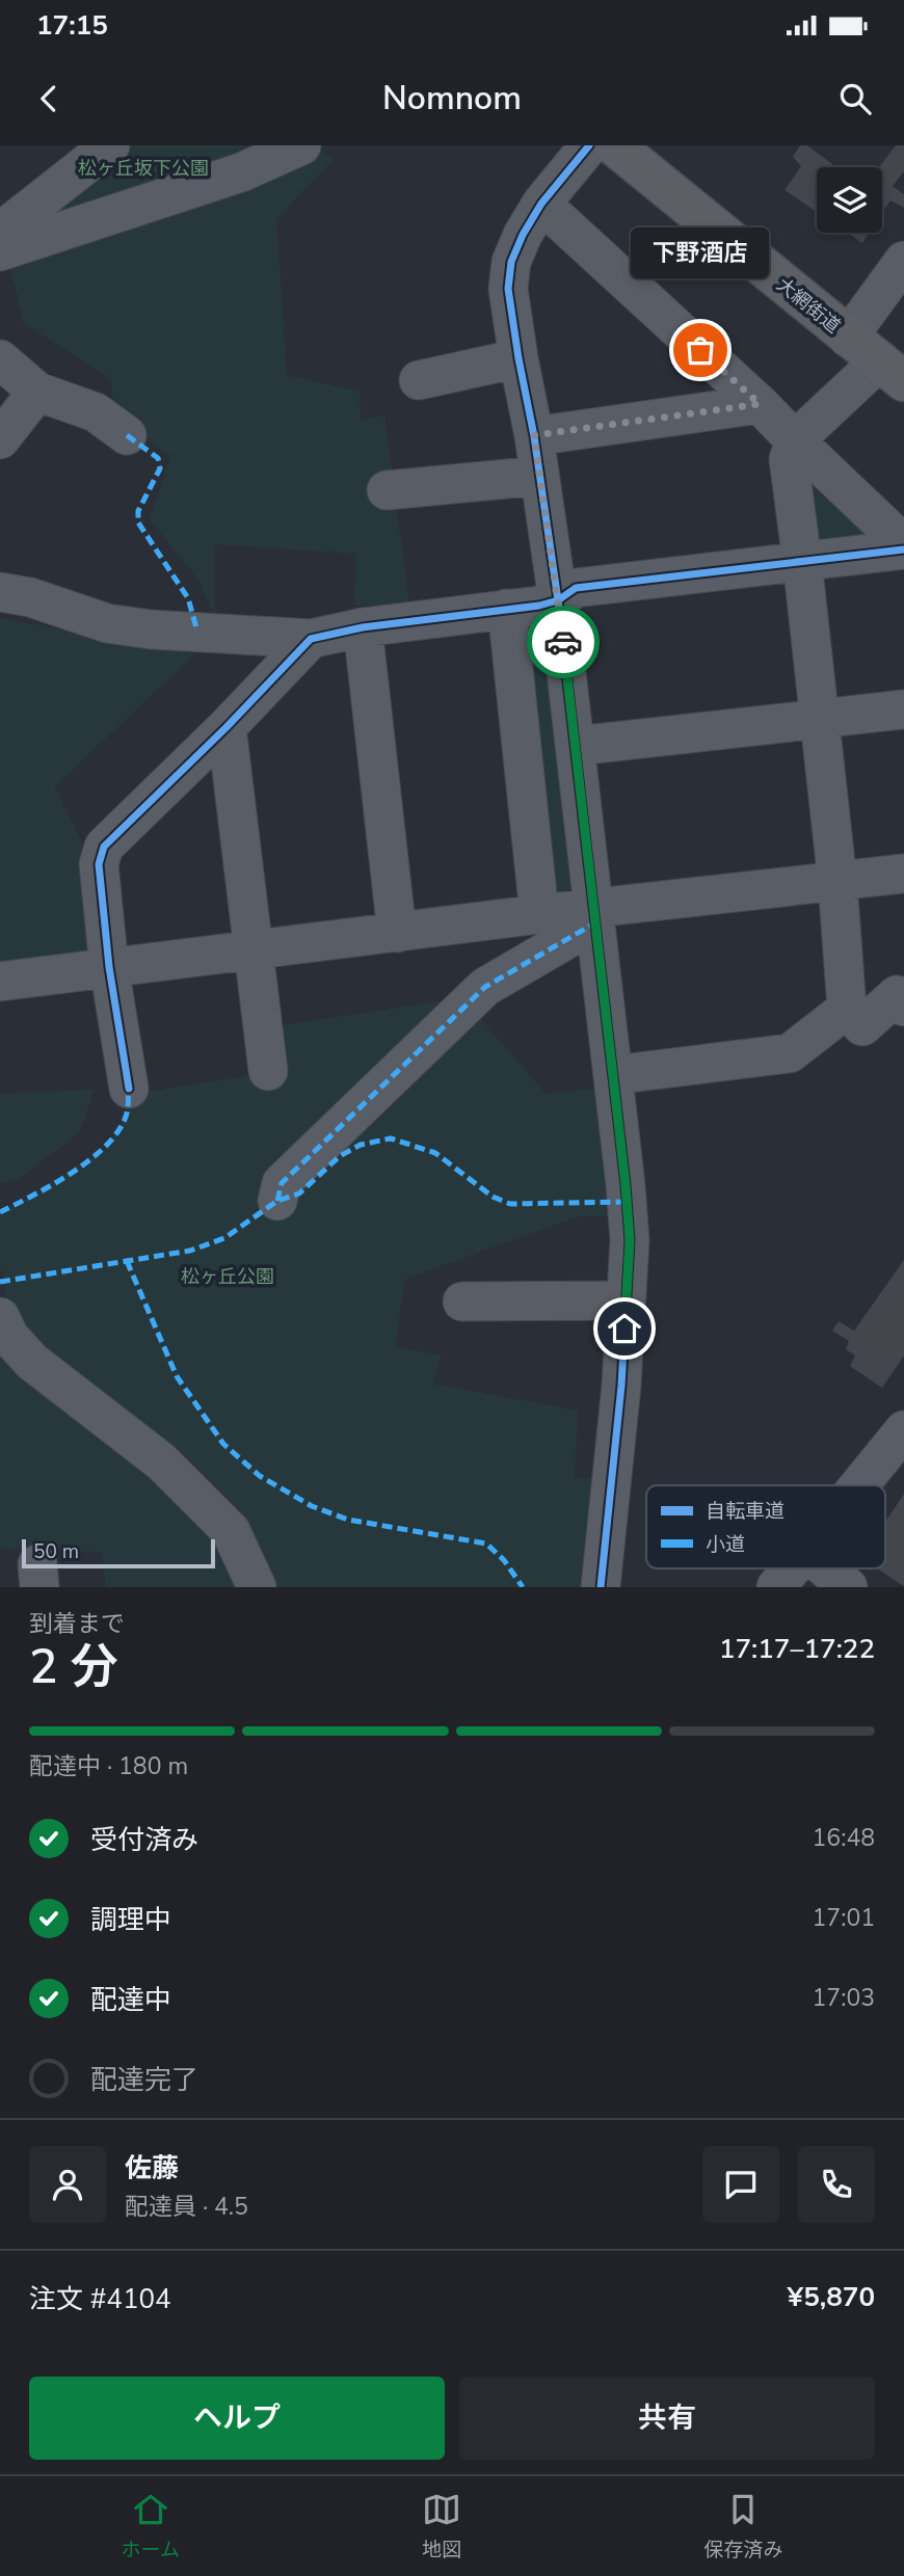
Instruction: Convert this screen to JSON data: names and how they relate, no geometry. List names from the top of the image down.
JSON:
{
  "streets": {
    "main road": ["大網街道"]
  },
  "parks": ["松ヶ丘坂下公園", "松ヶ丘公園"],
  "places": ["下野酒店"],
  "legend": ["自転車道", "小道"],
  "scale_bar": "50 m",
  "page": {
    "status": "17:15",
    "header": "Nomnom",
    "bubble": "下野酒店",
    "scale": "50 m",
    "heading": ["2 分", "到着まで", "17:17–17:22"],
    "panel": [
      "佐藤",
      "配達員 · 4.5",
      "注文 #4104",
      "¥5,870"
    ],
    "bar": "配達中 · 180 m",
    "list": [
      ["受付済み", "16:48"],
      ["調理中", "17:01"],
      ["配達中", "17:03"],
      "配達完了"
    ],
    "buttons": ["ヘルプ", "共有"],
    "tabs": ["ホーム", "地図", "保存済み"]
  }
}
